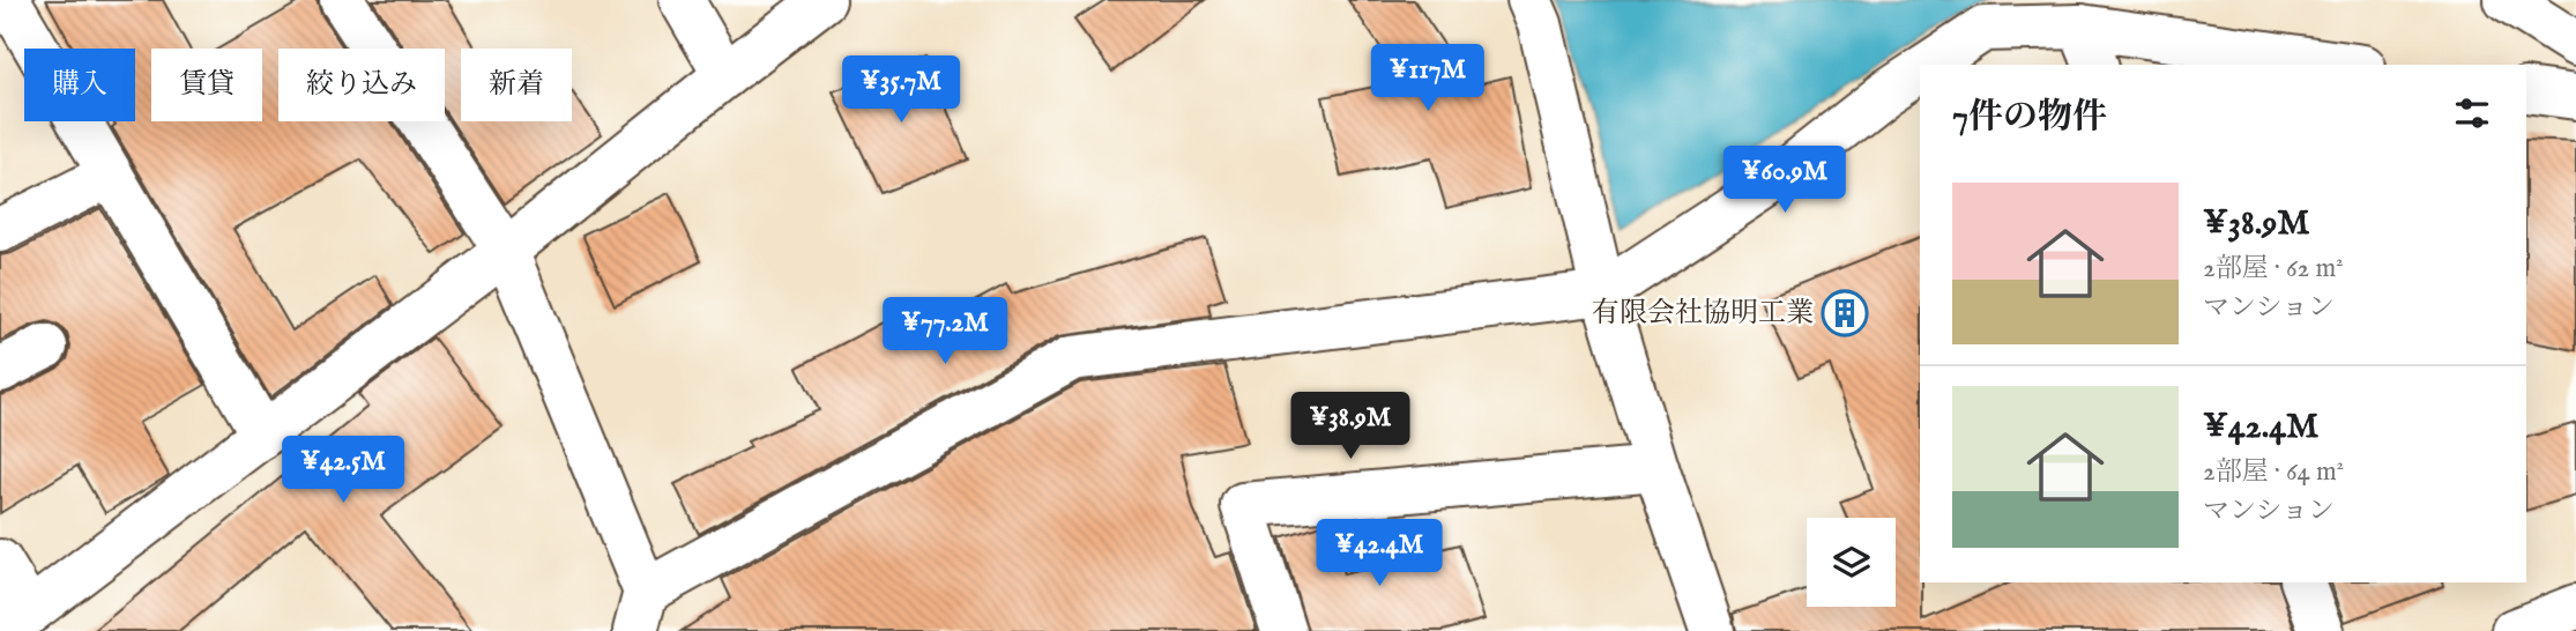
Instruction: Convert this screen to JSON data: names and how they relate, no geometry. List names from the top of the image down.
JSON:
{
  "places": {
    "building": ["有限会社協明工業"]
  },
  "page": {
    "price": [
      "¥117M",
      "¥35.7M",
      "¥60.9M",
      "¥77.2M",
      "¥38.9M",
      "¥42.5M",
      "¥42.4M"
    ],
    "chip": [
      "購入",
      "賃貸",
      "絞り込み",
      "新着"
    ],
    "heading": "7件の物件",
    "list": [
      {
        "name": "¥38.9M",
        "note": "2部屋 · 62 m² · マンション"
      },
      {
        "name": "¥42.4M",
        "note": "2部屋 · 64 m² · マンション"
      }
    ]
  }
}
